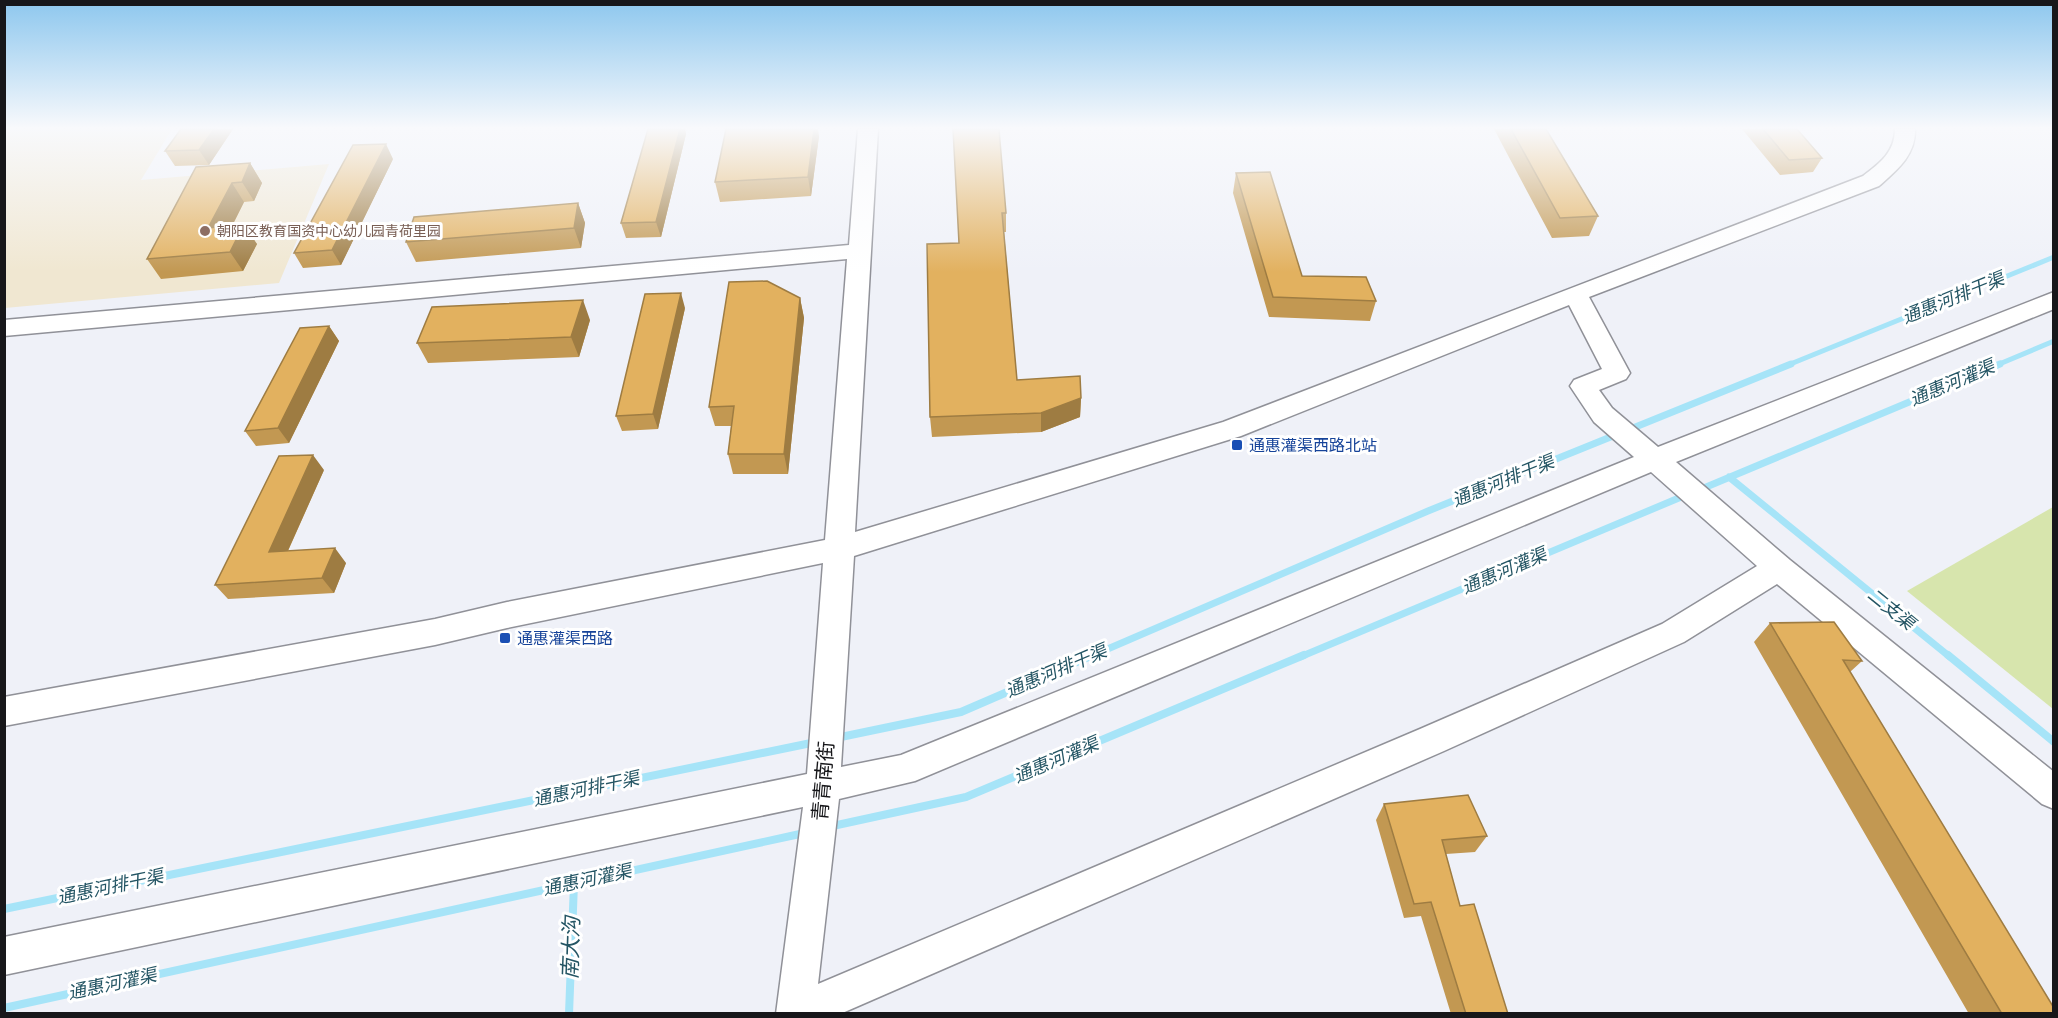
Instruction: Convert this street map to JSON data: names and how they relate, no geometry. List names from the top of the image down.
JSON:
{
  "streets": {
    "street": ["青青南街"]
  },
  "water": [
    "通惠河排干渠",
    "通惠河灌渠",
    "二支渠",
    "南大沟"
  ],
  "places": {
    "other": ["朝阳区教育国资中心幼儿园青荷里园"],
    "transit": ["通惠灌渠西路北站", "通惠灌渠西路"]
  }
}
